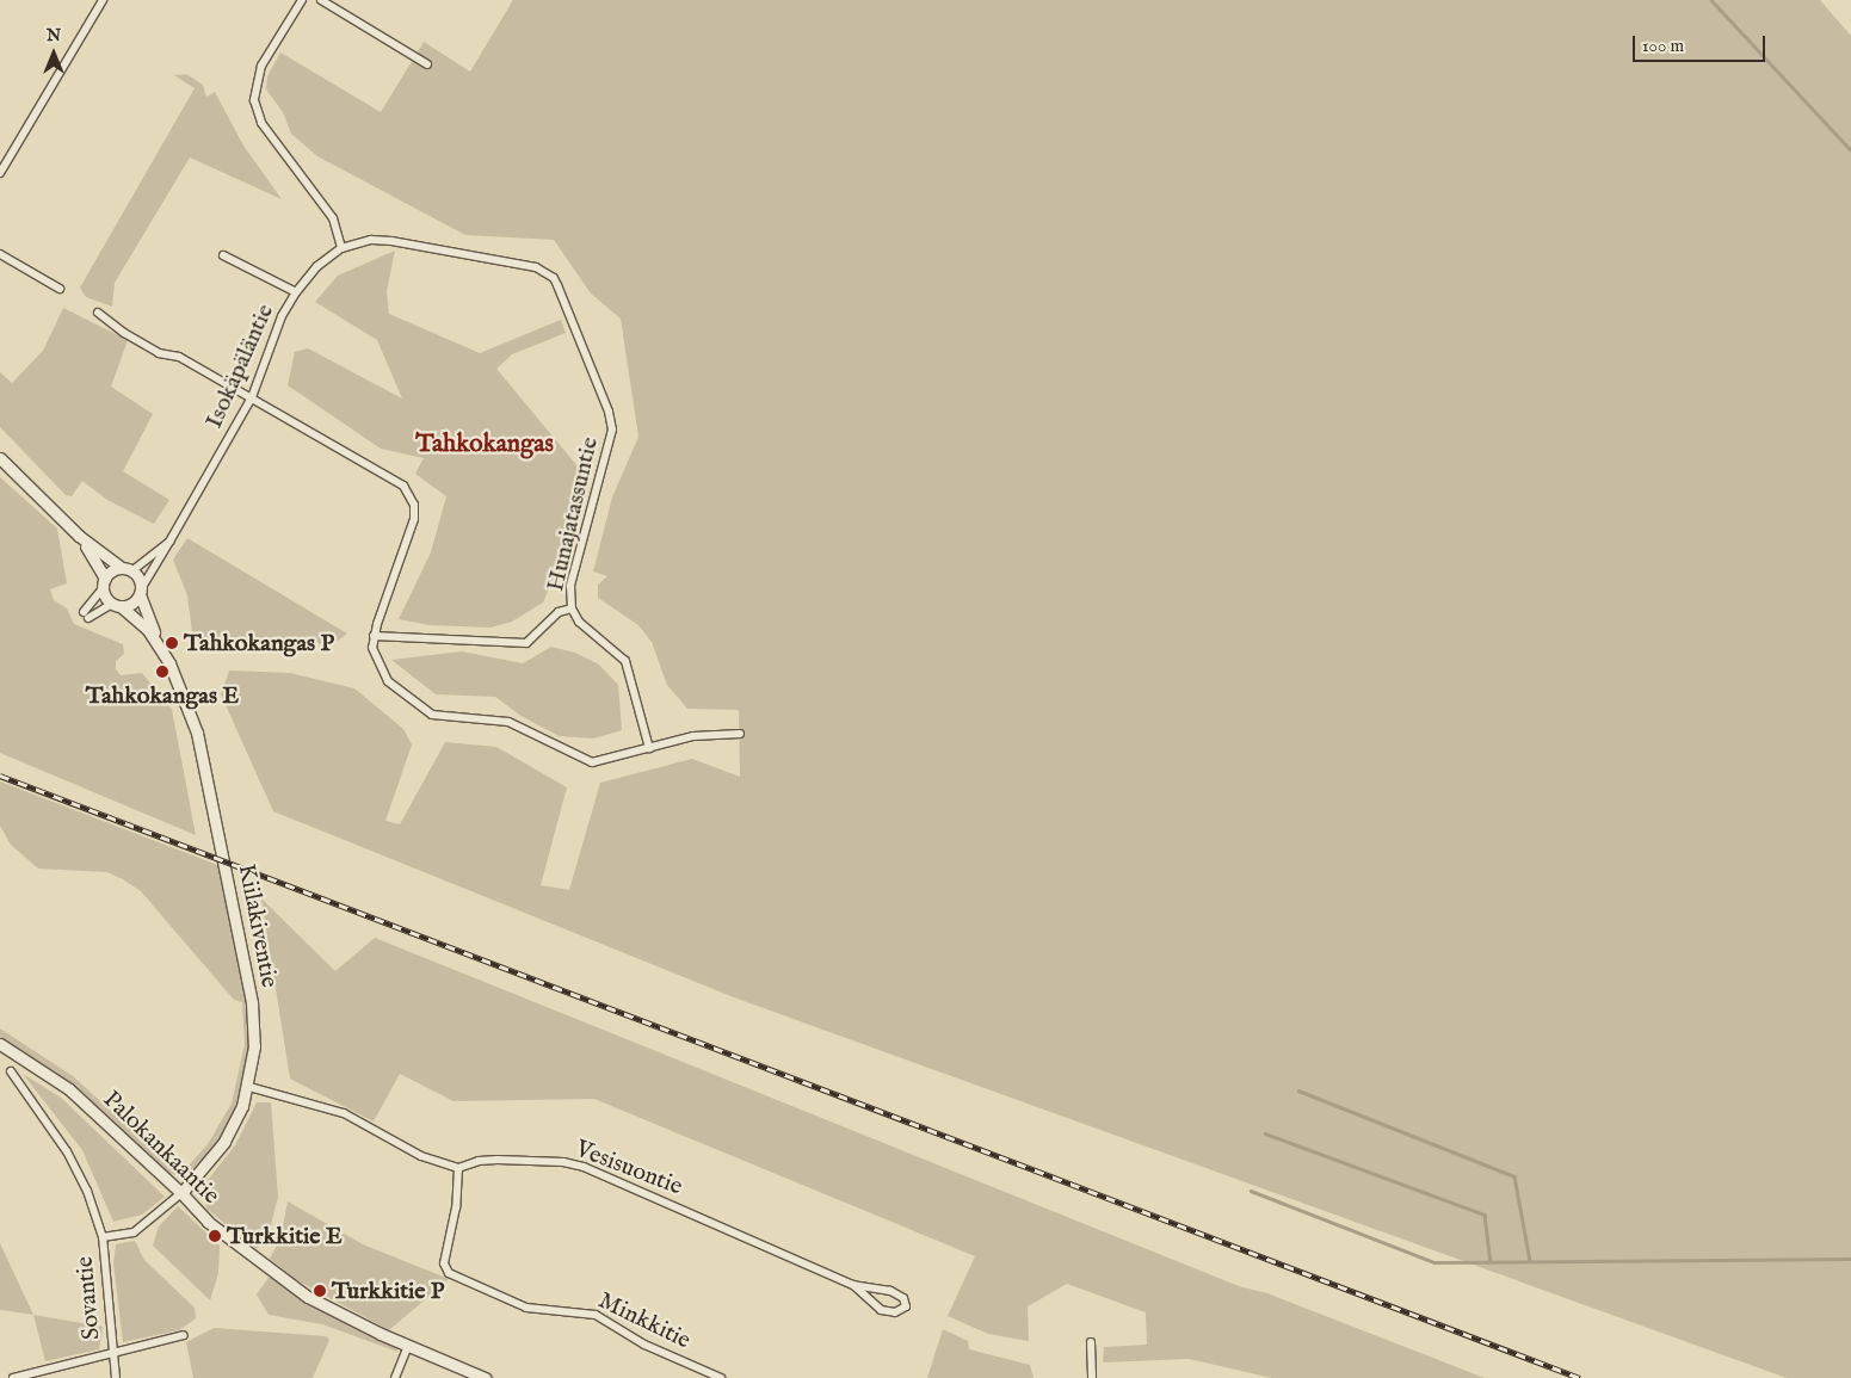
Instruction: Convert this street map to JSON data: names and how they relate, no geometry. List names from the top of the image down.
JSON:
{
  "streets": {
    "street": [
      "Isokäpäläntie",
      "Hunajatassuntie",
      "Kiilakiventie",
      "Palokankaantie",
      "Vesisuontie",
      "Sovantie",
      "Minkkitie"
    ]
  },
  "crossings": [
    ["Isokäpäläntie", "Hunajatassuntie"],
    ["Isokäpäläntie", "Kiilakiventie"],
    ["Kiilakiventie", "Palokankaantie"],
    ["Kiilakiventie", "Sovantie"],
    ["Palokankaantie", "Sovantie"],
    ["Vesisuontie", "Minkkitie"]
  ],
  "districts": ["Tahkokangas"],
  "places": [
    "Tahkokangas P",
    "Tahkokangas E",
    "Turkkitie E",
    "Turkkitie P"
  ],
  "scale_bar": "100 m",
  "north": "top"
}
